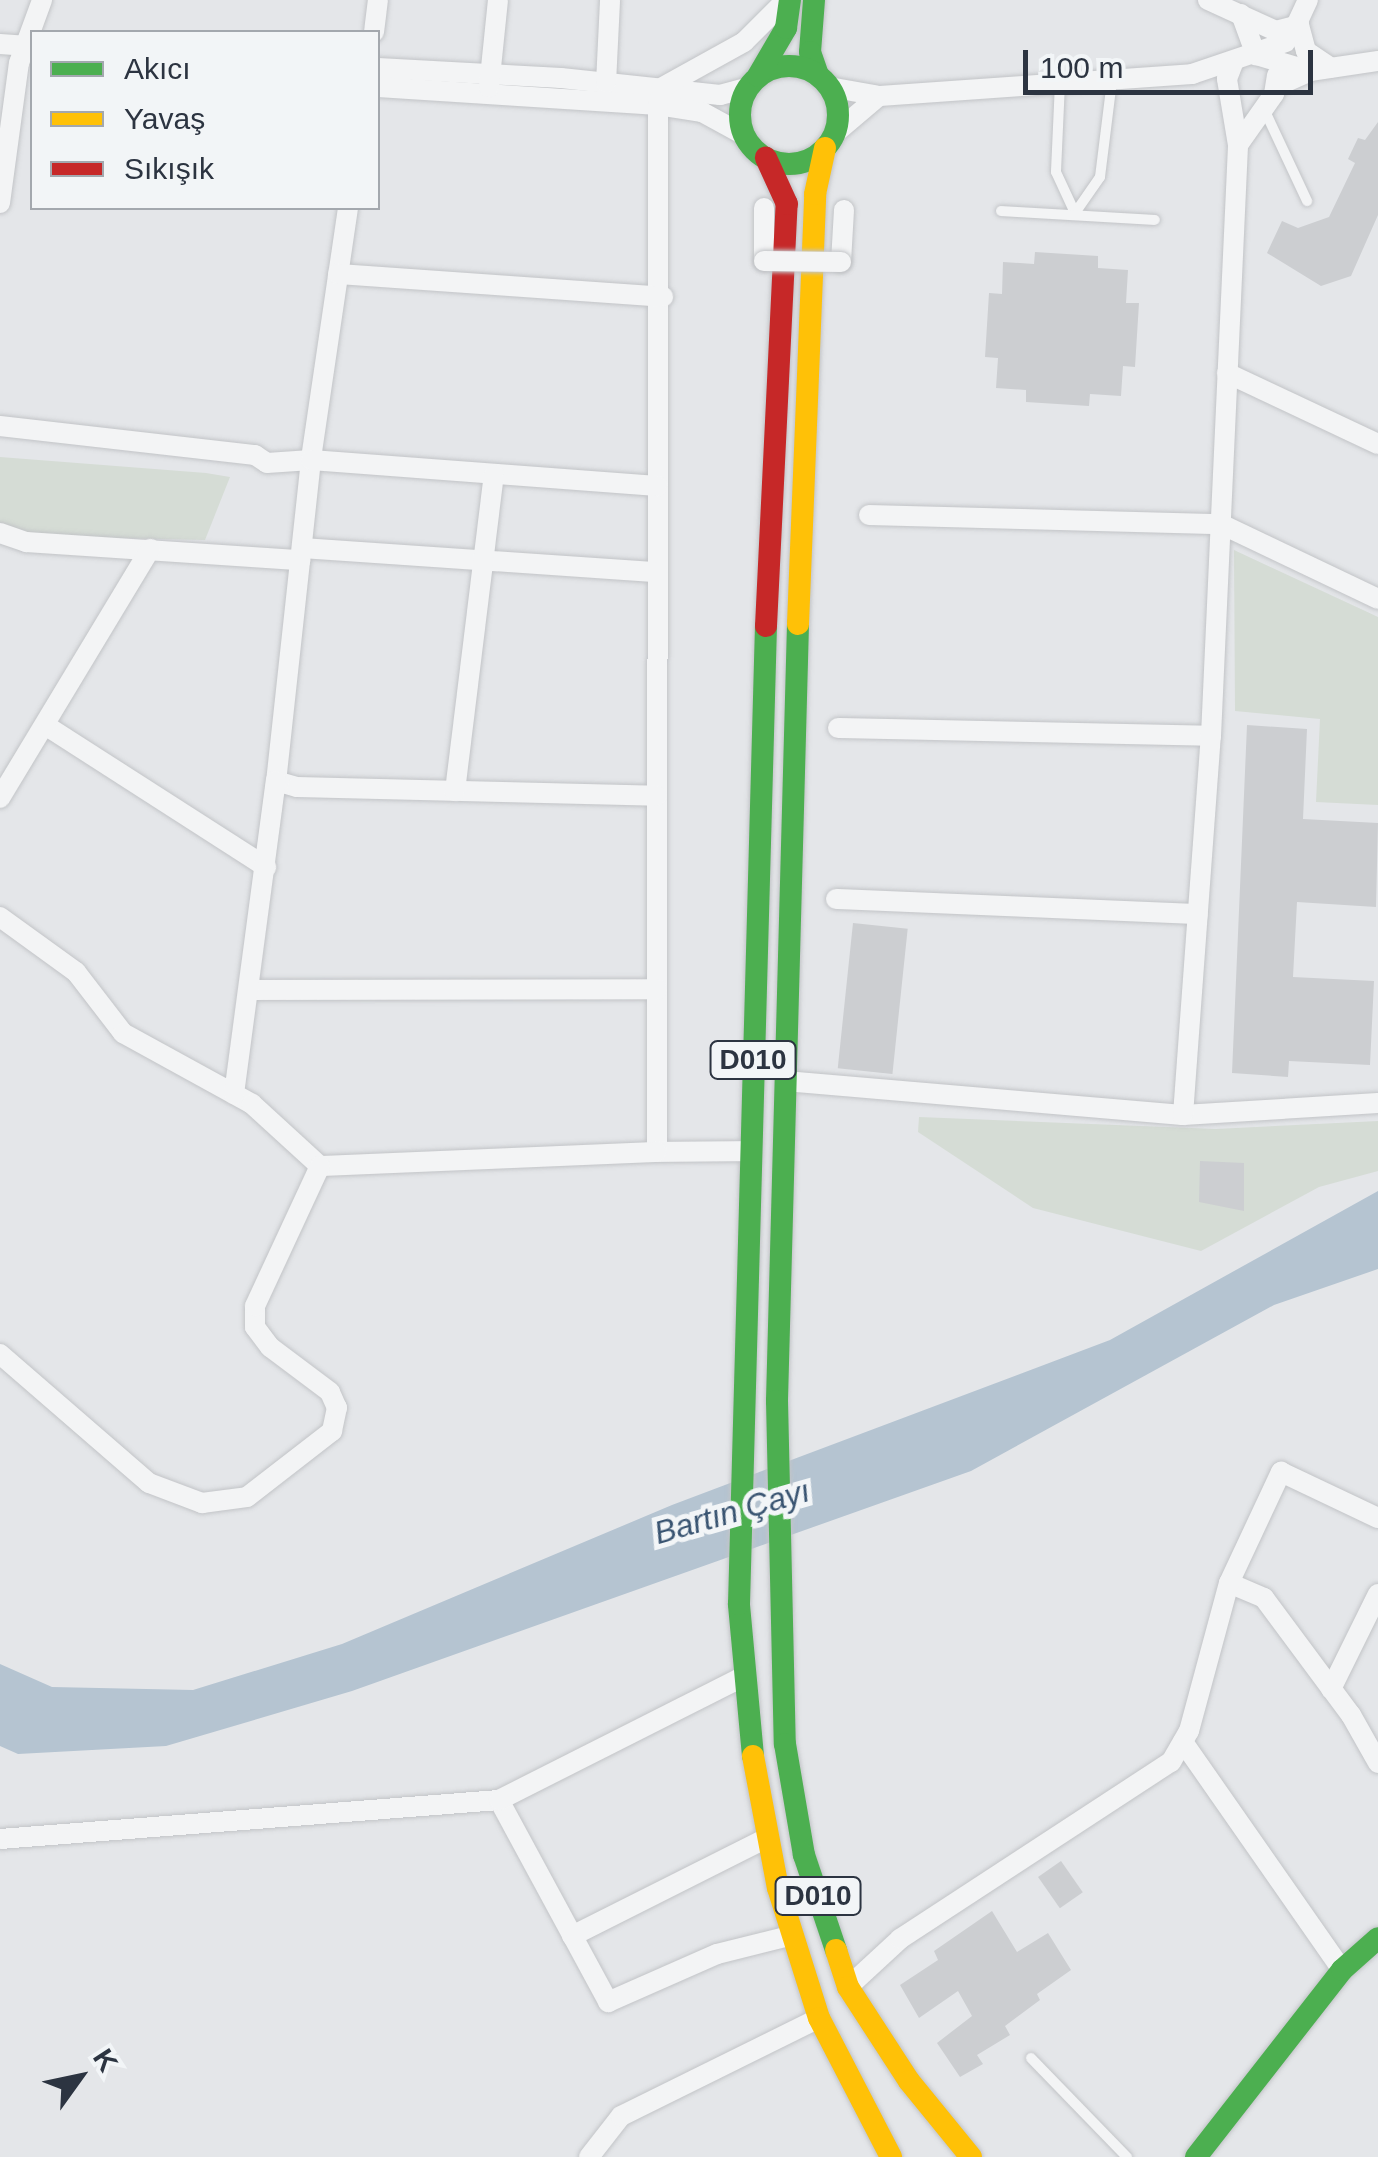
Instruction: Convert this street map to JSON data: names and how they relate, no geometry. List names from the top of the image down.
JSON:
{
  "streets": {
    "main road": ["D010"]
  },
  "water": ["Bartın Çayı"],
  "legend": ["Akıcı", "Yavaş", "Sıkışık"],
  "scale_bar": "100 m",
  "north": "top right"
}
